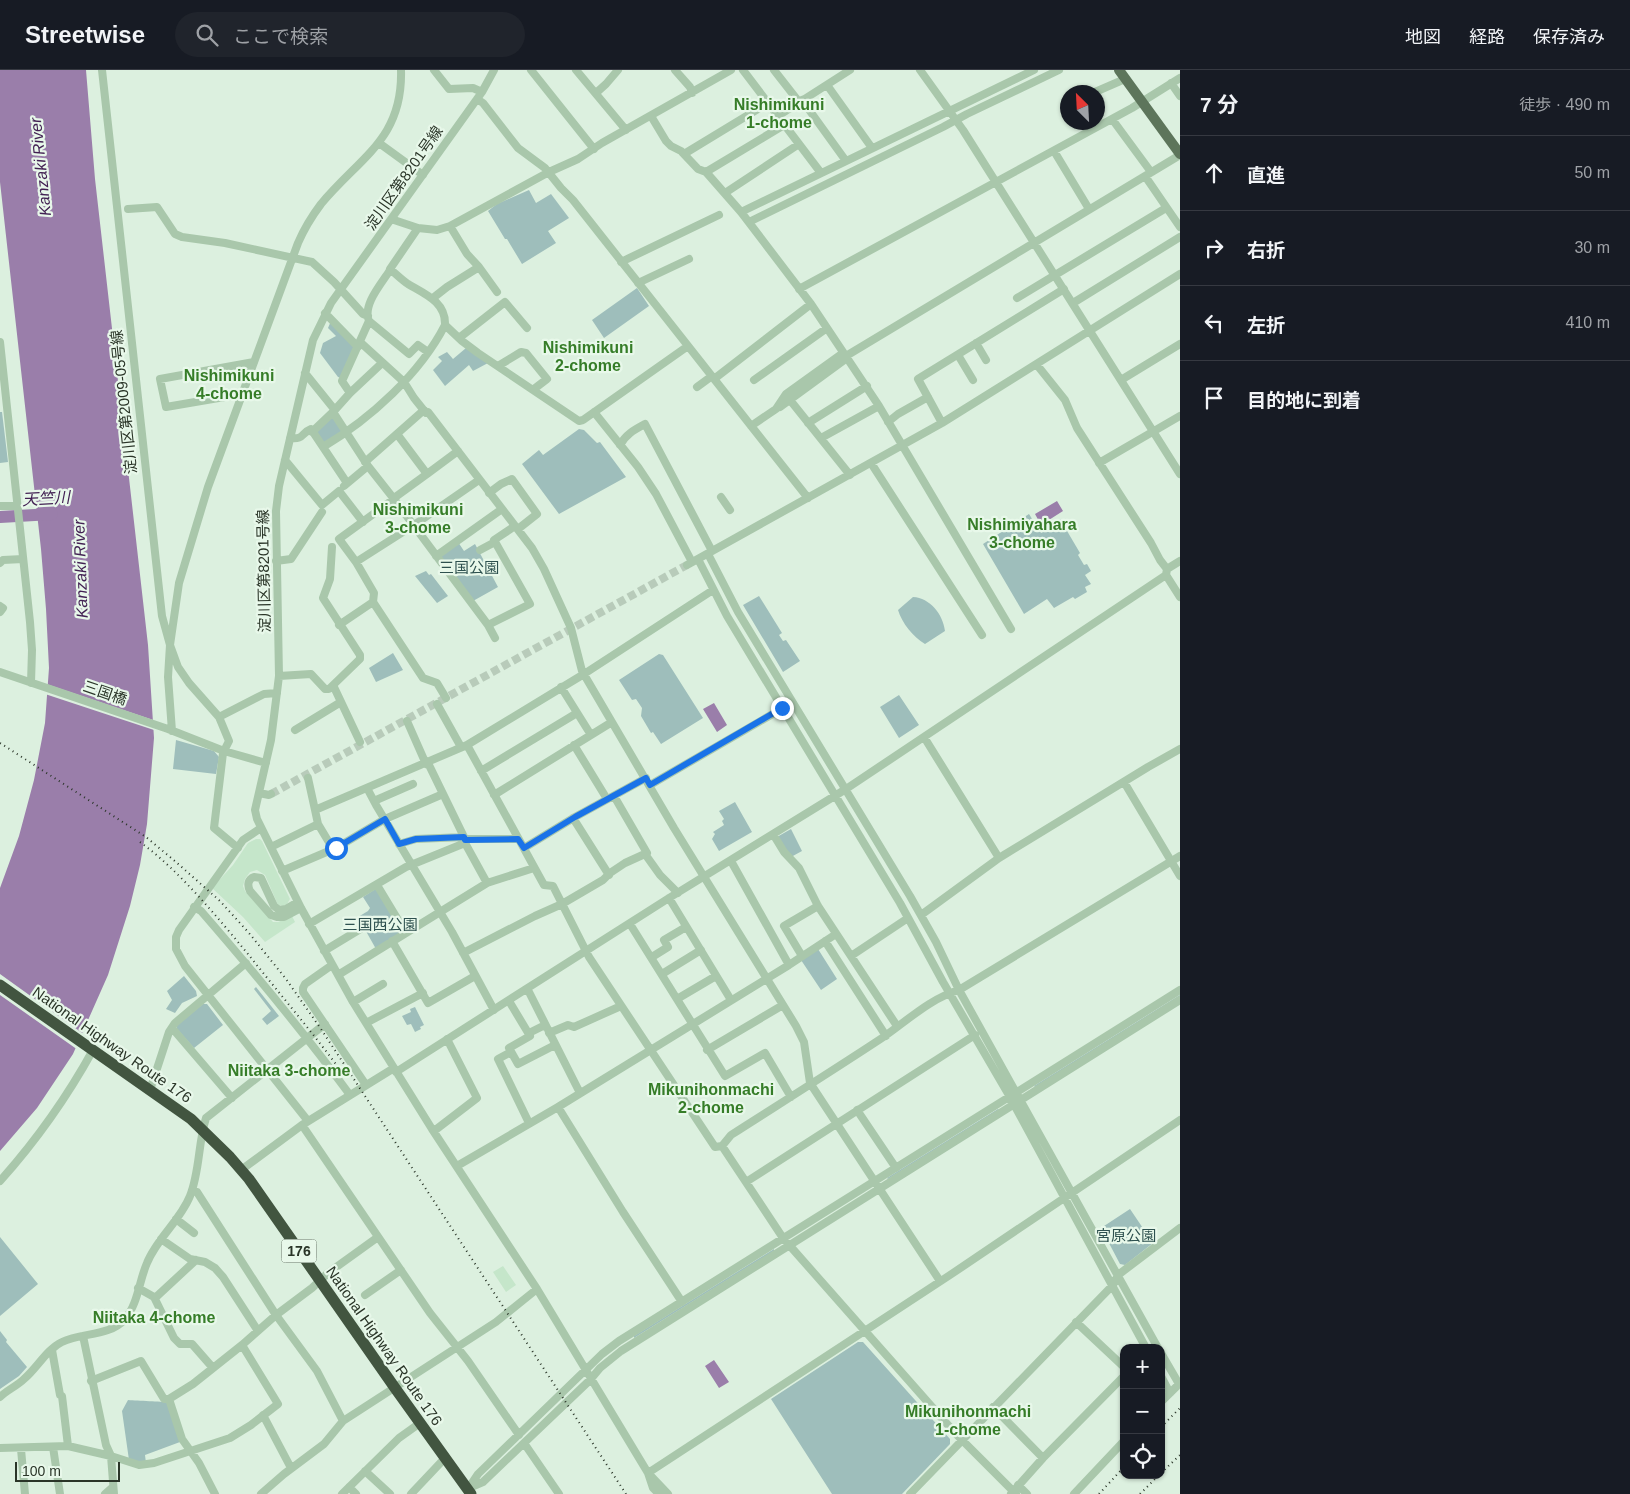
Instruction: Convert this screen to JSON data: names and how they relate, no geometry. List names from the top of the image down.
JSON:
{
  "streets": {
    "highway": ["National Highway Route 176", "176"],
    "street": ["淀川区第8201号線", "淀川区第2009-05号線", "三国橋"]
  },
  "crossings": [
    ["淀川区第8201号線", "三国橋"],
    ["淀川区第2009-05号線", "三国橋"]
  ],
  "districts": [
    "Nishimikuni 1-chome",
    "Nishimikuni 2-chome",
    "Nishimikuni 4-chome",
    "Nishimikuni 3-chome",
    "Nishimiyahara 3-chome",
    "Niitaka 3-chome",
    "Mikunihonmachi 2-chome",
    "Niitaka 4-chome",
    "Mikunihonmachi 1-chome"
  ],
  "water": ["Kanzaki River", "天竺川"],
  "parks": ["三国公園", "三国西公園", "宮原公園"],
  "scale_bar": "100 m",
  "north": "top left",
  "page": {
    "header": "Streetwise",
    "search": "ここで検索",
    "nav": ["地図", "経路", "保存済み"],
    "heading": ["7 分", "徒歩 · 490 m"],
    "list": [
      ["直進", "50 m"],
      ["右折", "30 m"],
      ["左折", "410 m"],
      "目的地に到着"
    ],
    "map_buttons": ["+", "−"],
    "scale": "100 m"
  }
}
